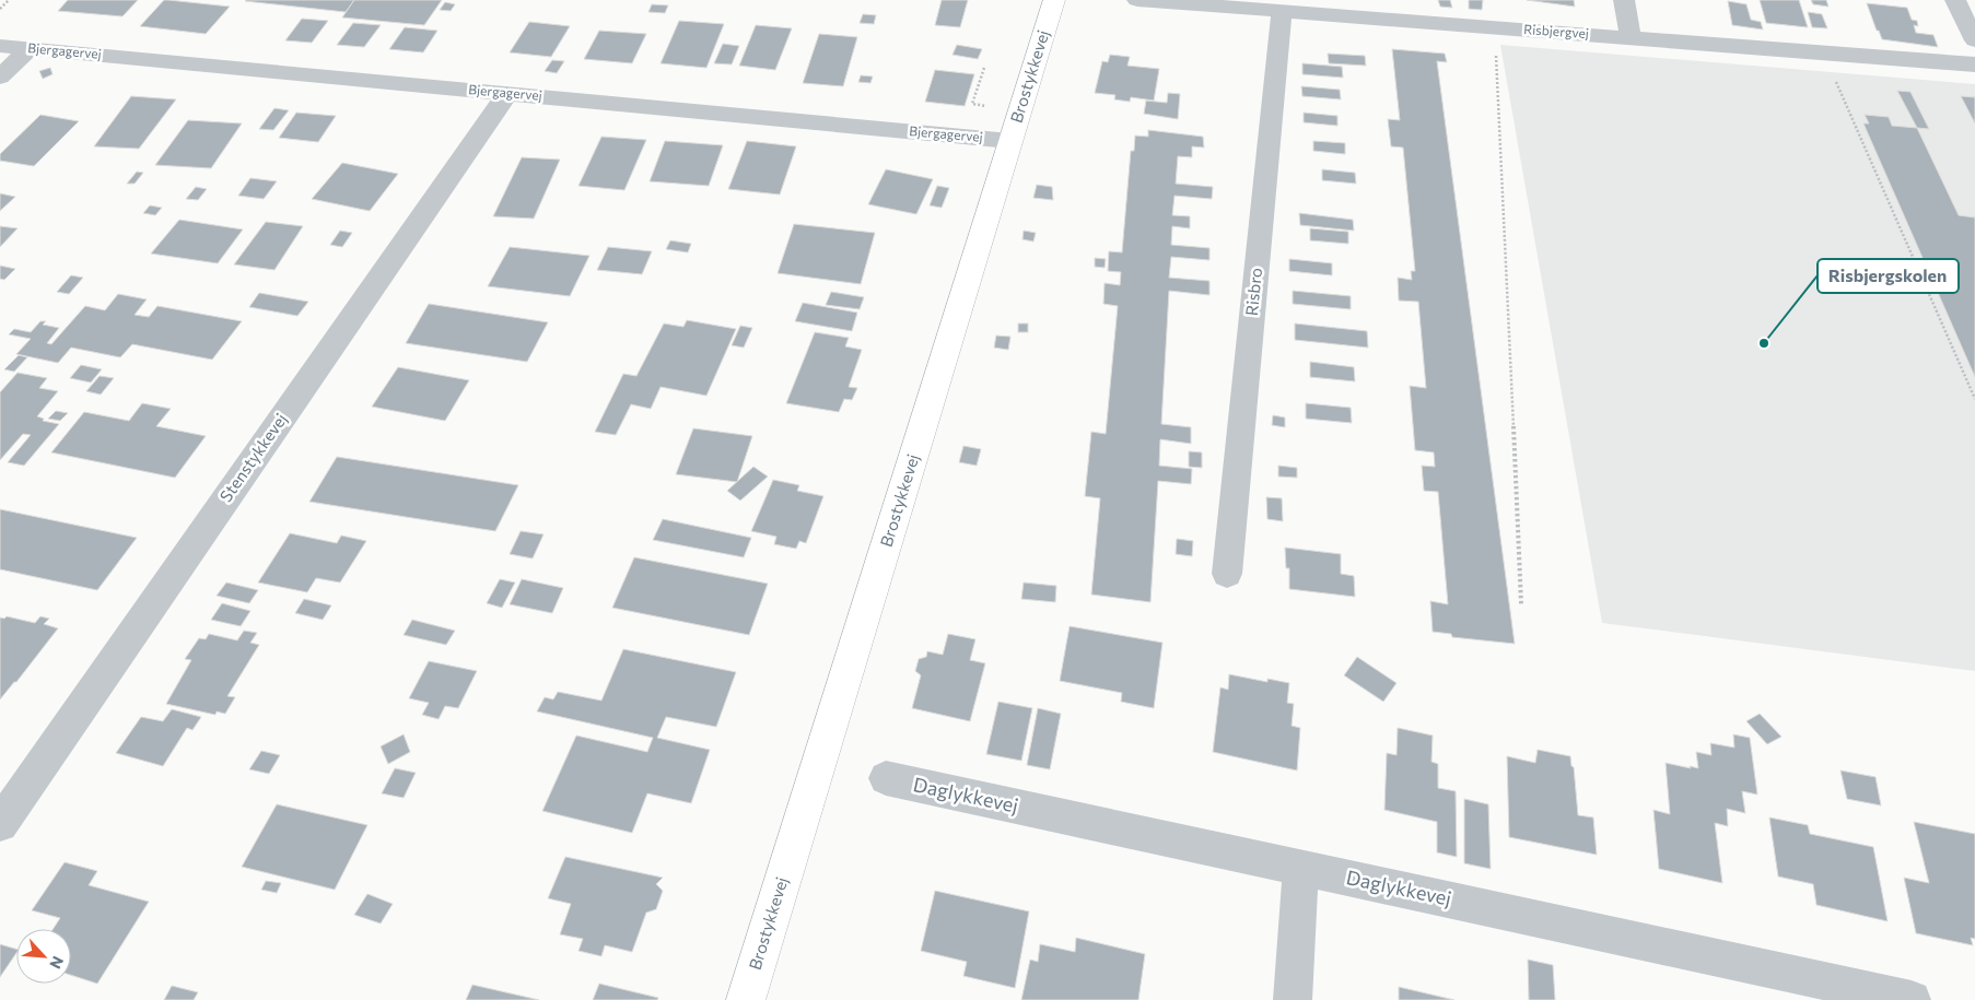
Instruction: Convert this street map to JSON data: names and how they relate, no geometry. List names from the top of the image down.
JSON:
{
  "streets": {
    "street": [
      "Risbjergvej",
      "Bjergagervej",
      "Brostykkevej",
      "Risbro",
      "Stenstykkevej",
      "Daglykkevej"
    ]
  },
  "crossings": [
    ["Risbjergvej", "Risbro"],
    ["Bjergagervej", "Brostykkevej"],
    ["Bjergagervej", "Stenstykkevej"]
  ],
  "places": ["Risbjergskolen"],
  "north": "bottom right"
}
